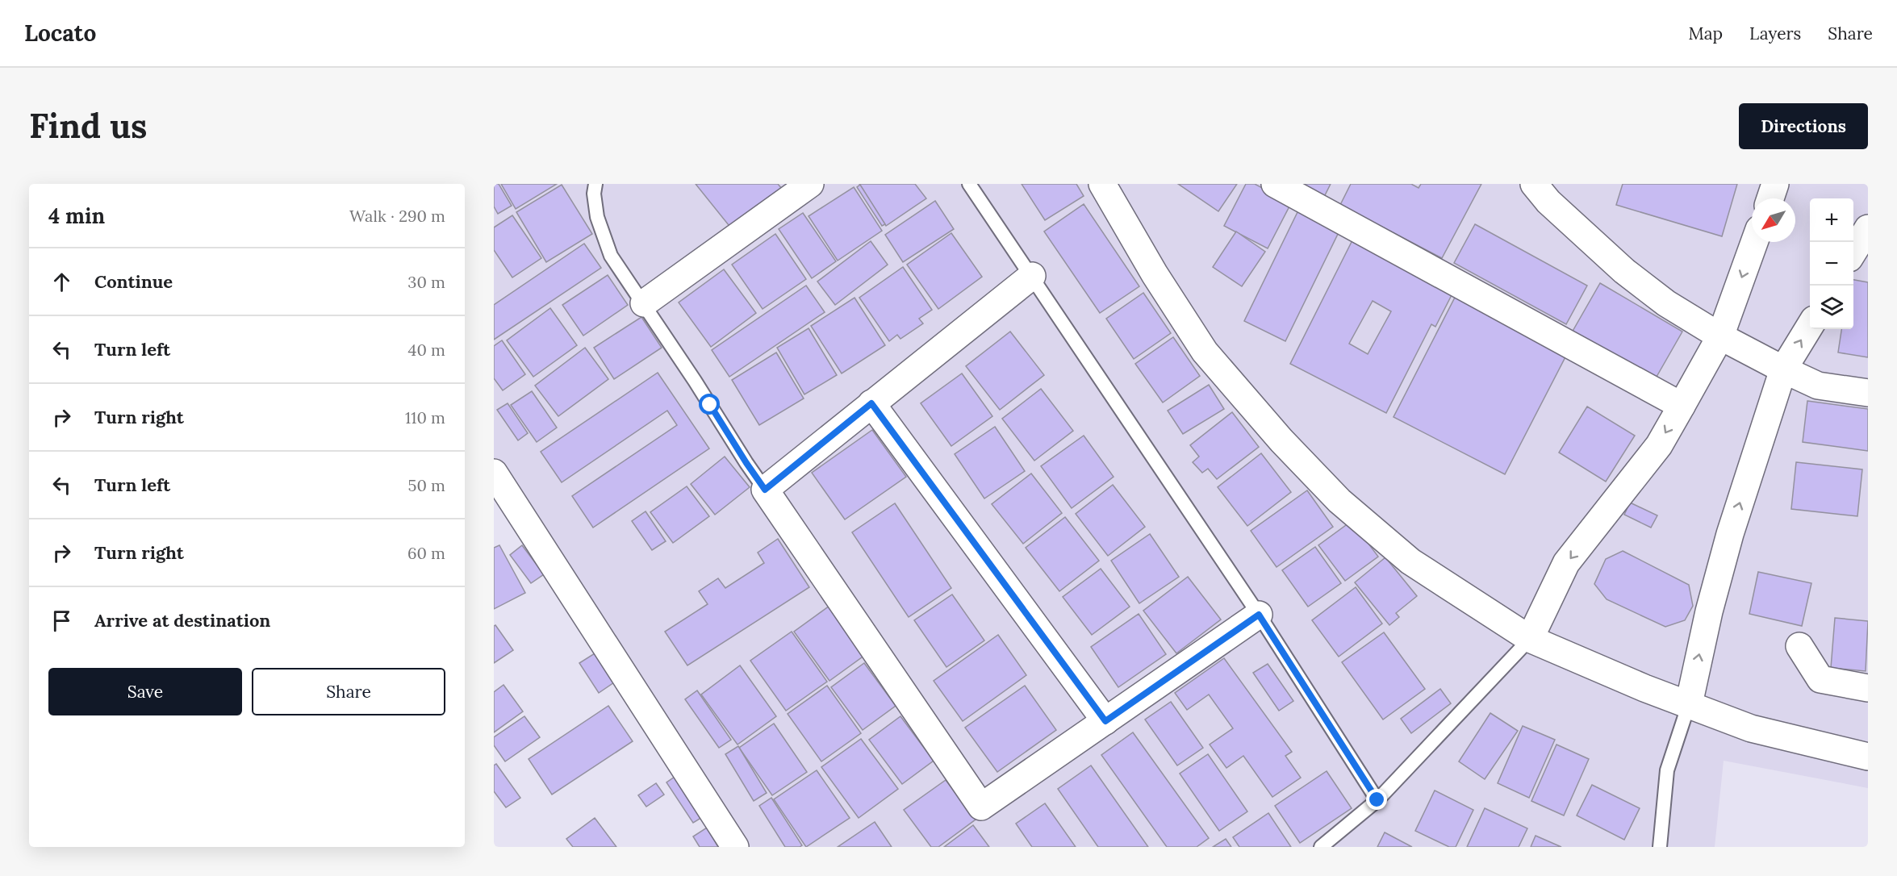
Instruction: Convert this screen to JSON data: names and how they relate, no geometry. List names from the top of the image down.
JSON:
{
  "north": "bottom left",
  "page": {
    "header": "Locato",
    "nav": ["Map", "Layers", "Share"],
    "buttons": [
      "Directions",
      ["Save", "Share"]
    ],
    "title": "Find us",
    "heading": ["4 min", "Walk · 290 m"],
    "map_buttons": ["+", "−"],
    "list": [
      ["Continue", "30 m"],
      ["Turn left", "40 m"],
      ["Turn right", "110 m"],
      ["Turn left", "50 m"],
      ["Turn right", "60 m"],
      "Arrive at destination"
    ]
  }
}
